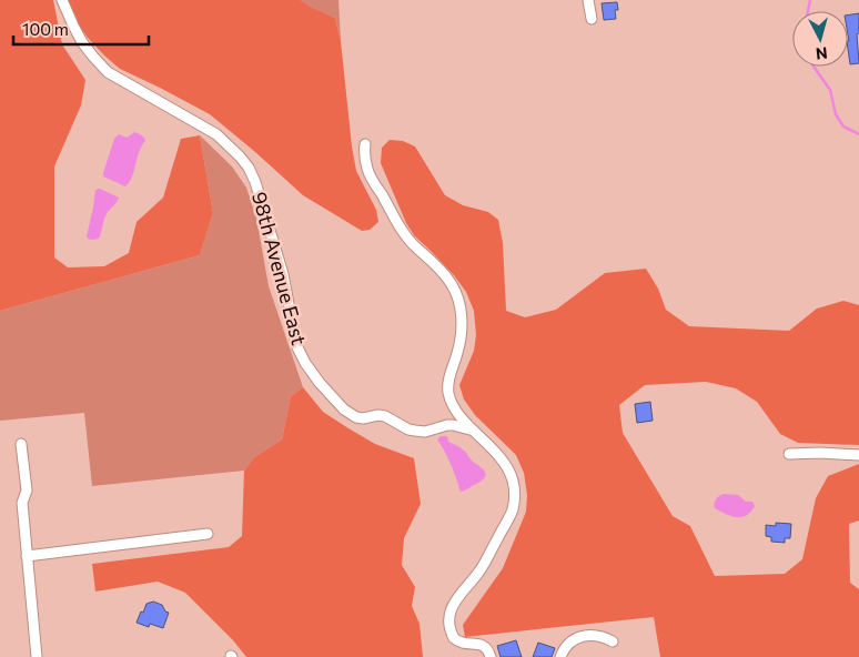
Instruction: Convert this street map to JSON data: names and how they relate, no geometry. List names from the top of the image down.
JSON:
{
  "streets": {
    "street": ["98th Avenue East"]
  },
  "scale_bar": "100 m",
  "north": "bottom"
}
